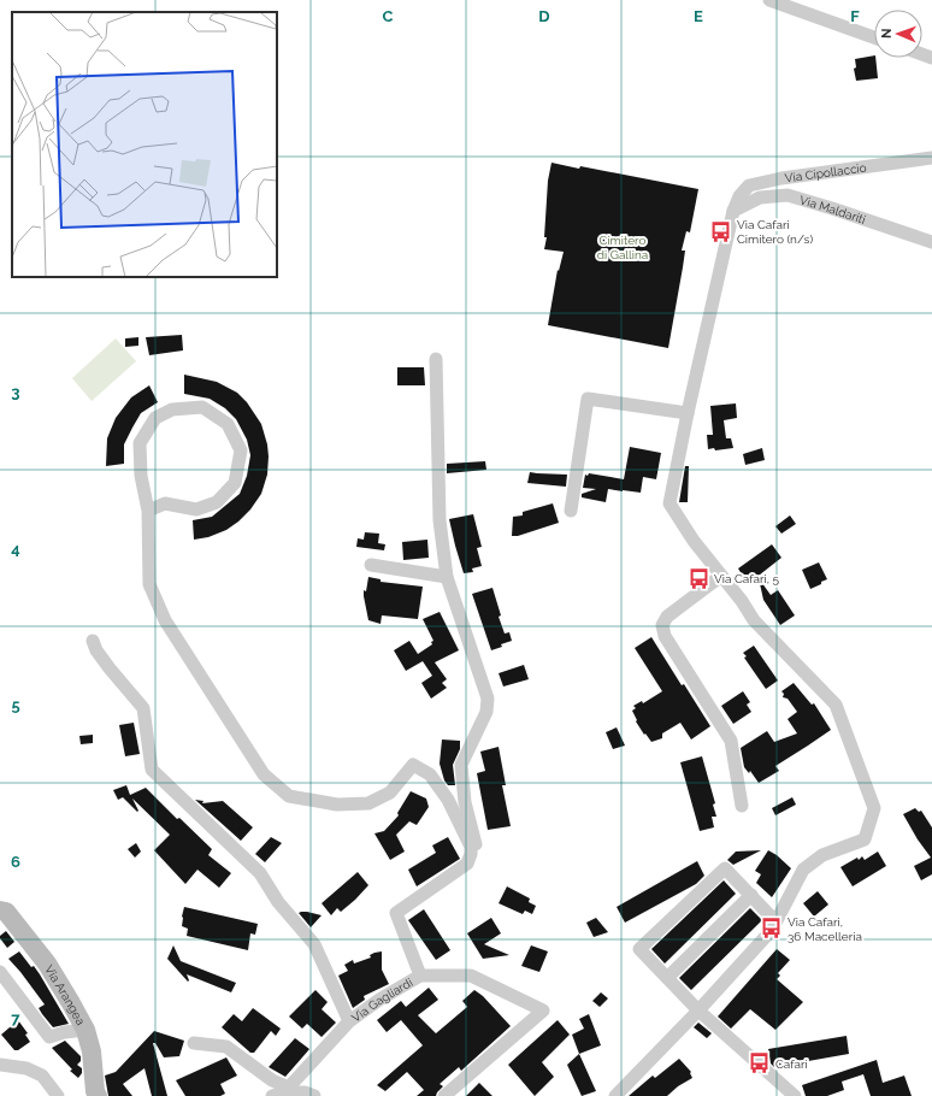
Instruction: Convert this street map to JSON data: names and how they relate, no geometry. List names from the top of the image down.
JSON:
{
  "streets": {
    "street": [
      "Via Cipollaccio",
      "Via Maldariti",
      "Via Arangea",
      "Via Gagliardi"
    ]
  },
  "crossings": [
    ["Via Cipollaccio", "Via Maldariti"]
  ],
  "parks": ["Cimitero di Gallina"],
  "places": {
    "bus stop": [
      "Via Cafari Cimitero (n/s)",
      "Via Cafari, 5",
      "Via Cafari, 36 Macelleria",
      "Cafari"
    ]
  },
  "north": "left",
  "grid": {
    "columns": [
      "C",
      "D",
      "E",
      "F"
    ],
    "rows": [
      "3",
      "4",
      "5",
      "6",
      "7"
    ]
  }
}
